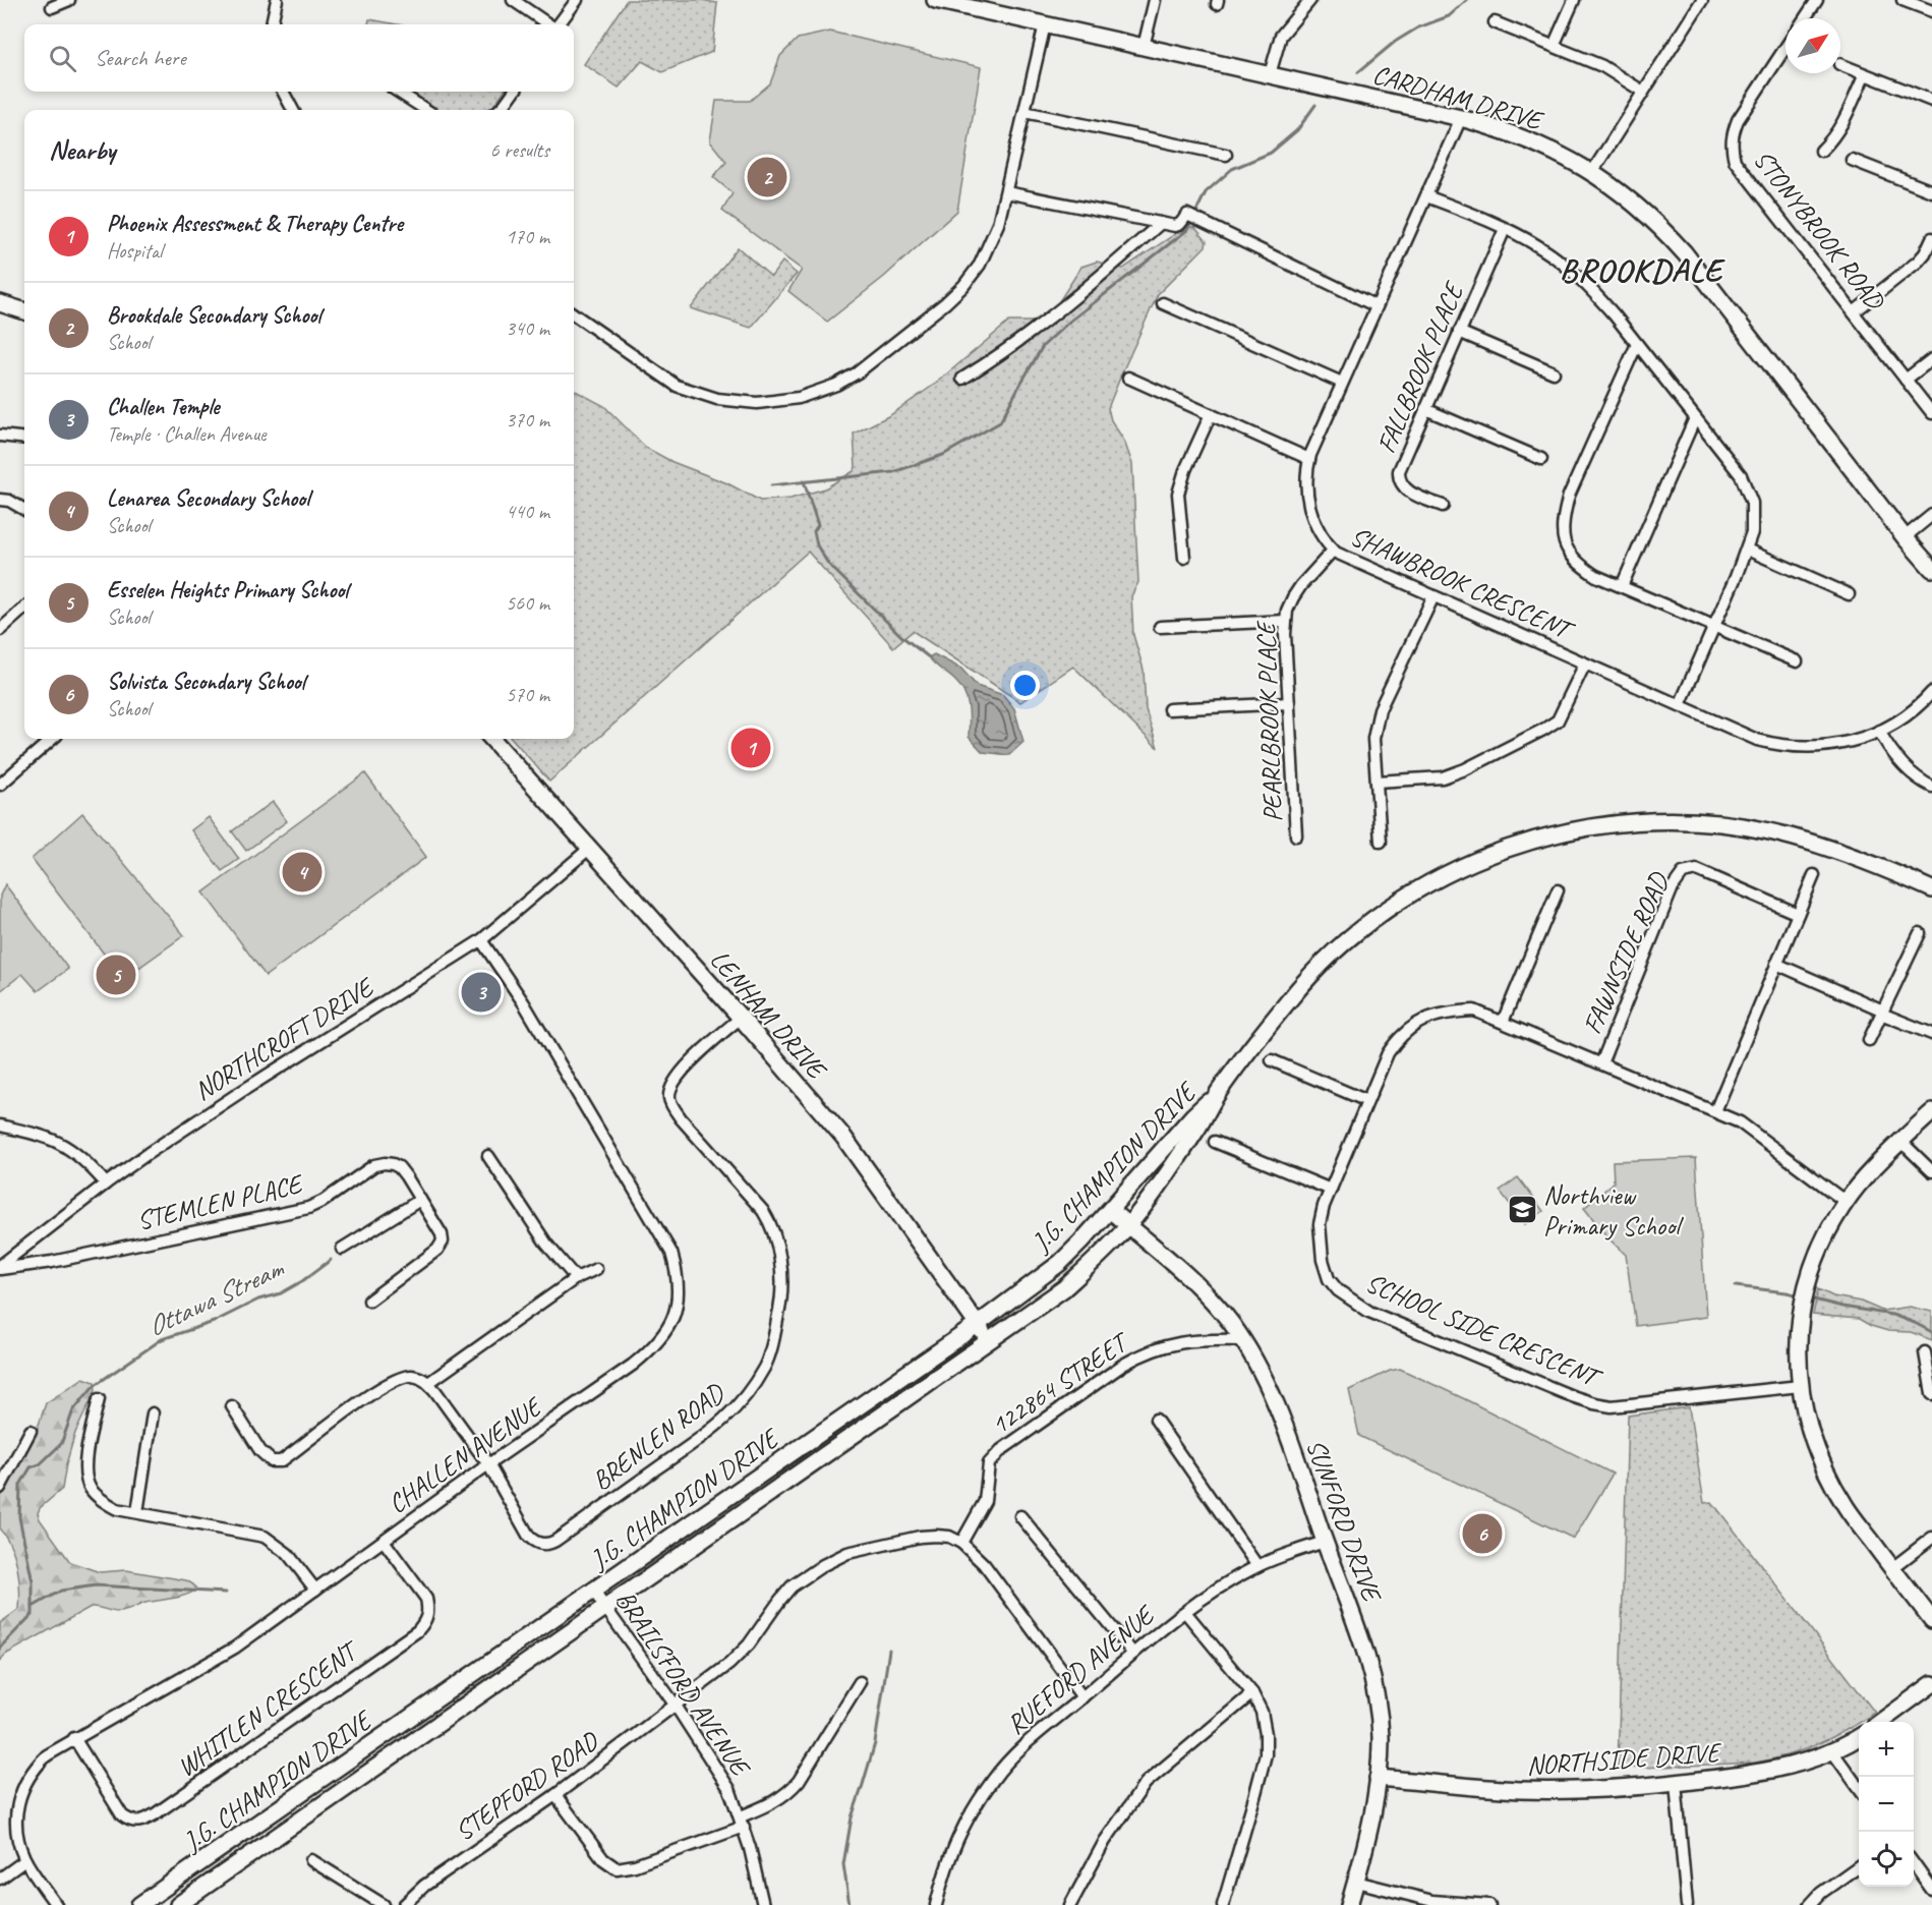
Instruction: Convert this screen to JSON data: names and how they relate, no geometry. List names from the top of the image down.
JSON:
{
  "streets": {
    "street": [
      "CARDHAM DRIVE",
      "STONYBROOK ROAD",
      "FALLBROOK PLACE",
      "SHAWBROOK CRESCENT",
      "PEARLBROOK PLACE",
      "FAWNSIDE ROAD",
      "LENHAM DRIVE",
      "NORTHCROFT DRIVE",
      "J.G. CHAMPION DRIVE",
      "STEMLEN PLACE",
      "SCHOOL SIDE CRESCENT",
      "122864 STREET",
      "BRENLEN ROAD",
      "CHALLEN AVENUE",
      "SUNFORD DRIVE",
      "RUEFORD AVENUE",
      "BRAILSFORD AVENUE",
      "WHITLEN CRESCENT",
      "NORTHSIDE DRIVE",
      "STEPFORD ROAD"
    ]
  },
  "crossings": [
    ["CARDHAM DRIVE", "SHAWBROOK CRESCENT"],
    ["SHAWBROOK CRESCENT", "PEARLBROOK PLACE"],
    ["FAWNSIDE ROAD", "SCHOOL SIDE CRESCENT"],
    ["LENHAM DRIVE", "NORTHCROFT DRIVE"],
    ["LENHAM DRIVE", "J.G. CHAMPION DRIVE"],
    ["LENHAM DRIVE", "BRENLEN ROAD"],
    ["NORTHCROFT DRIVE", "STEMLEN PLACE"],
    ["NORTHCROFT DRIVE", "CHALLEN AVENUE"],
    ["J.G. CHAMPION DRIVE", "SUNFORD DRIVE"],
    ["J.G. CHAMPION DRIVE", "BRAILSFORD AVENUE"],
    ["122864 STREET", "SUNFORD DRIVE"],
    ["122864 STREET", "STEPFORD ROAD"],
    ["BRENLEN ROAD", "CHALLEN AVENUE"],
    ["CHALLEN AVENUE", "WHITLEN CRESCENT"],
    ["SUNFORD DRIVE", "RUEFORD AVENUE"],
    ["SUNFORD DRIVE", "NORTHSIDE DRIVE"],
    ["BRAILSFORD AVENUE", "STEPFORD ROAD"]
  ],
  "districts": ["BROOKDALE"],
  "water": ["Ottawa Stream"],
  "places": {
    "school or university": ["Northview Primary School"]
  },
  "north": "top right",
  "page": {
    "search": "Search here",
    "heading": ["Nearby", "6 results"],
    "pins": [
      "2",
      "1",
      "4",
      "5",
      "3",
      "6"
    ],
    "list": [
      {
        "mark": "1",
        "name": "Phoenix Assessment & Therapy Centre",
        "note": "Hospital",
        "value": "170 m"
      },
      {
        "mark": "2",
        "name": "Brookdale Secondary School",
        "note": "School",
        "value": "340 m"
      },
      {
        "mark": "3",
        "name": "Challen Temple",
        "note": "Temple · Challen Avenue",
        "value": "370 m"
      },
      {
        "mark": "4",
        "name": "Lenarea Secondary School",
        "note": "School",
        "value": "440 m"
      },
      {
        "mark": "5",
        "name": "Esselen Heights Primary School",
        "note": "School",
        "value": "560 m"
      },
      {
        "mark": "6",
        "name": "Solvista Secondary School",
        "note": "School",
        "value": "570 m"
      }
    ],
    "map_buttons": ["+", "−"]
  }
}
